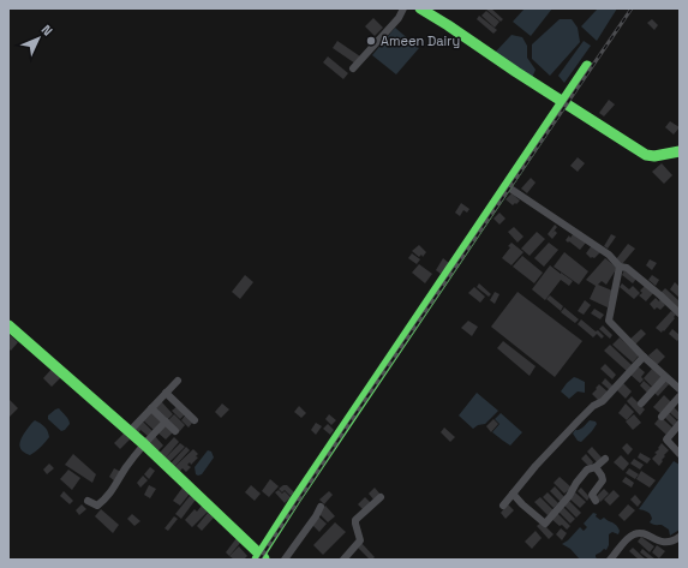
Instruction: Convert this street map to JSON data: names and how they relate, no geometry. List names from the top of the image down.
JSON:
{
  "places": ["Ameen Dairy"],
  "north": "top right"
}
